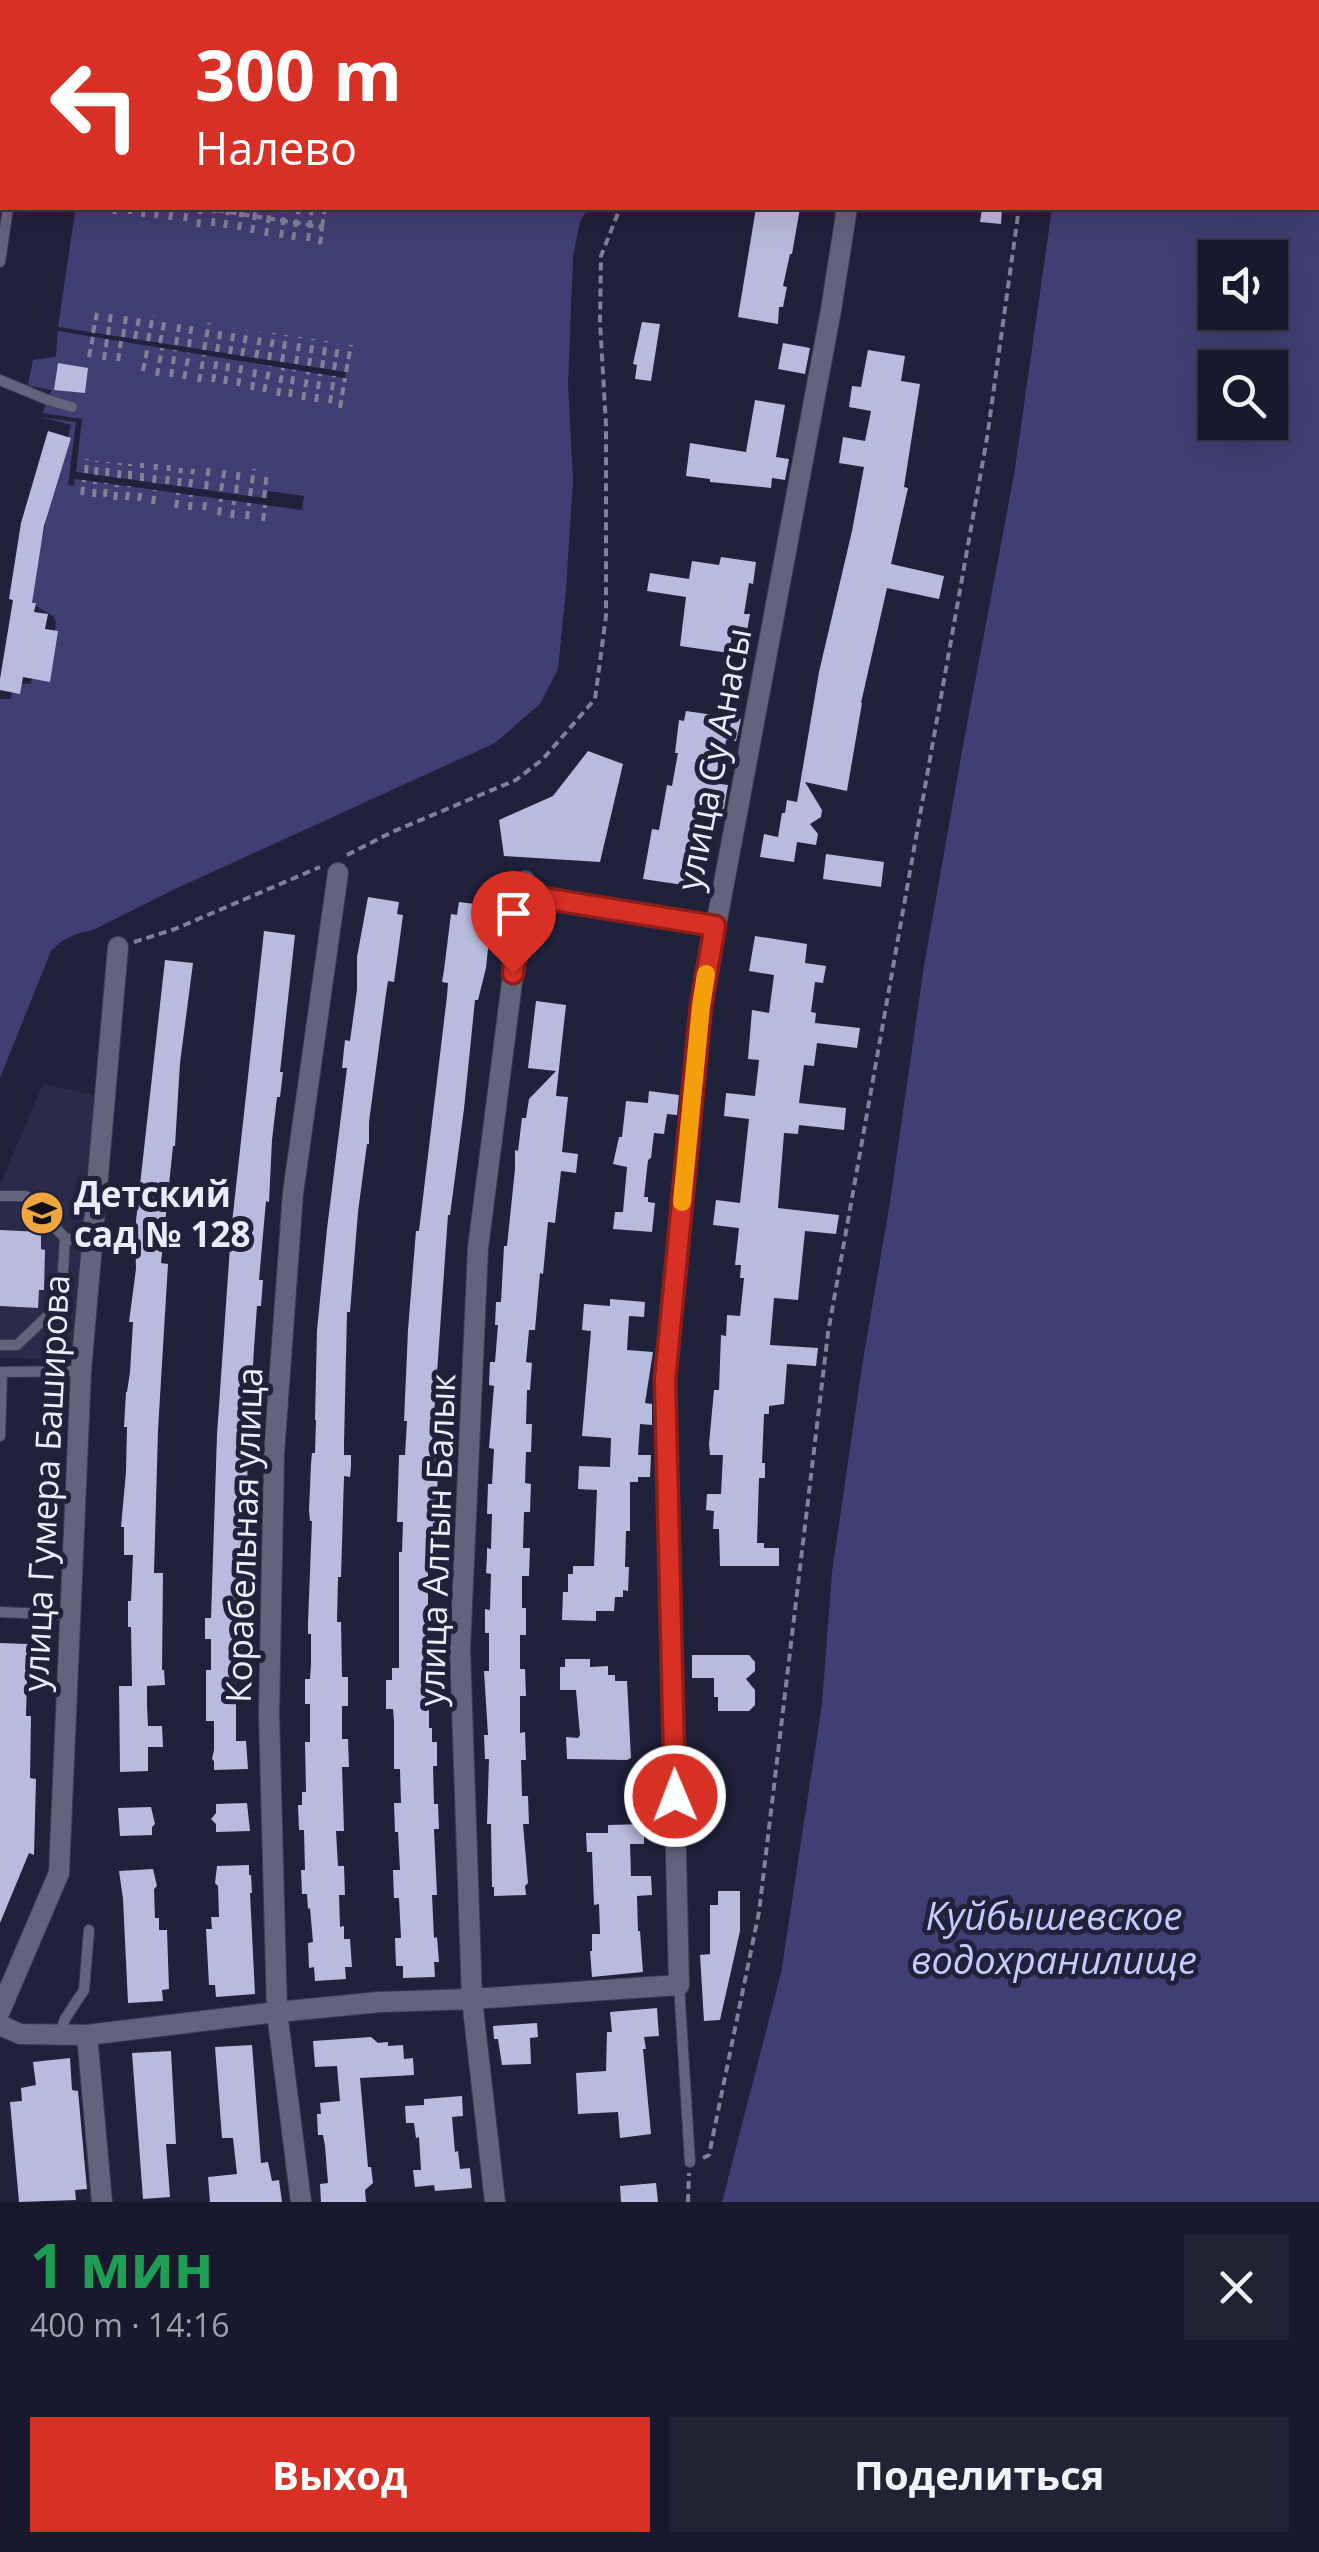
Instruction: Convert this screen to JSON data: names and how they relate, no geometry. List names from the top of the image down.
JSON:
{
  "streets": {
    "street": [
      "улица Су Анасы",
      "улица Гумера Баширова",
      "Корабельная улица",
      "улица Алтын Балык"
    ]
  },
  "water": ["Куйбышевское водохранилище"],
  "places": {
    "school or university": ["Детский сад № 128"]
  },
  "page": {
    "turn": ["300 m", "Налево"],
    "heading": ["1 мин", "400 m · 14:16"],
    "buttons": ["Выход", "Поделиться"]
  }
}
